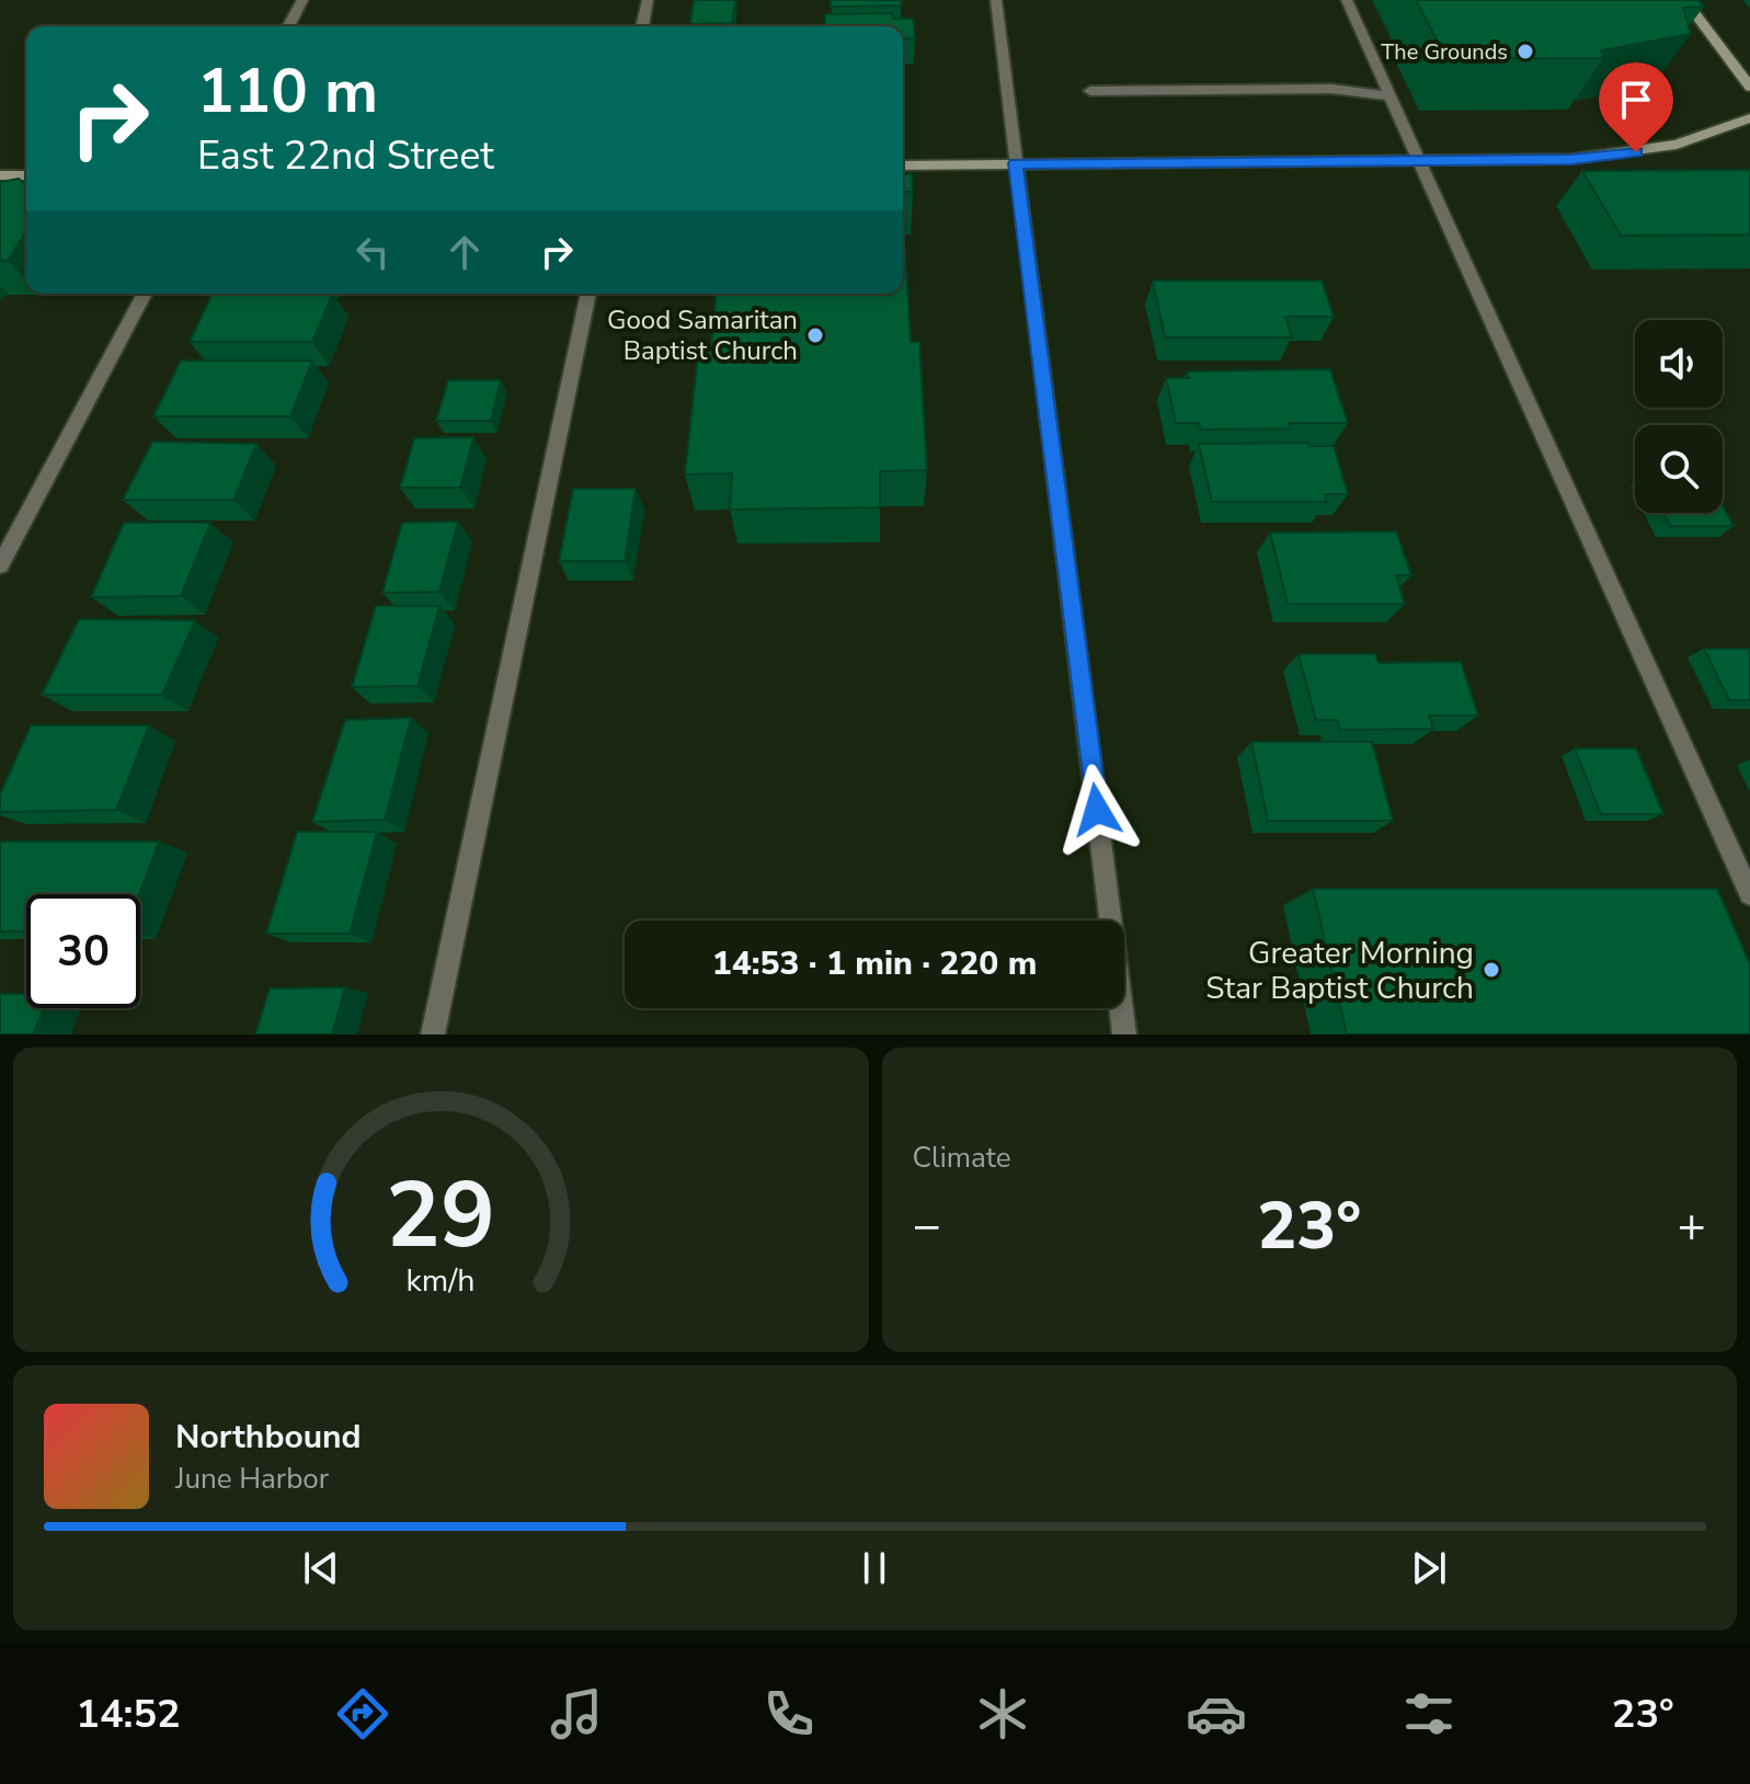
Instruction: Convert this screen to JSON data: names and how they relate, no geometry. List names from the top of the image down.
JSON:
{
  "places": ["The Grounds", "Good Samaritan Baptist Church", "Greater Morning Star Baptist Church"],
  "page": {
    "turn": ["110 m", "East 22nd Street"],
    "limit": "30",
    "trip": "14:53 · 1 min · 220 m",
    "tile": "Climate",
    "heat": ["−", "23°", "+"],
    "song": ["Northbound", "June Harbor"],
    "tabs": ["14:52", "23°"],
    "gauge": ["29", "km/h"]
  }
}
